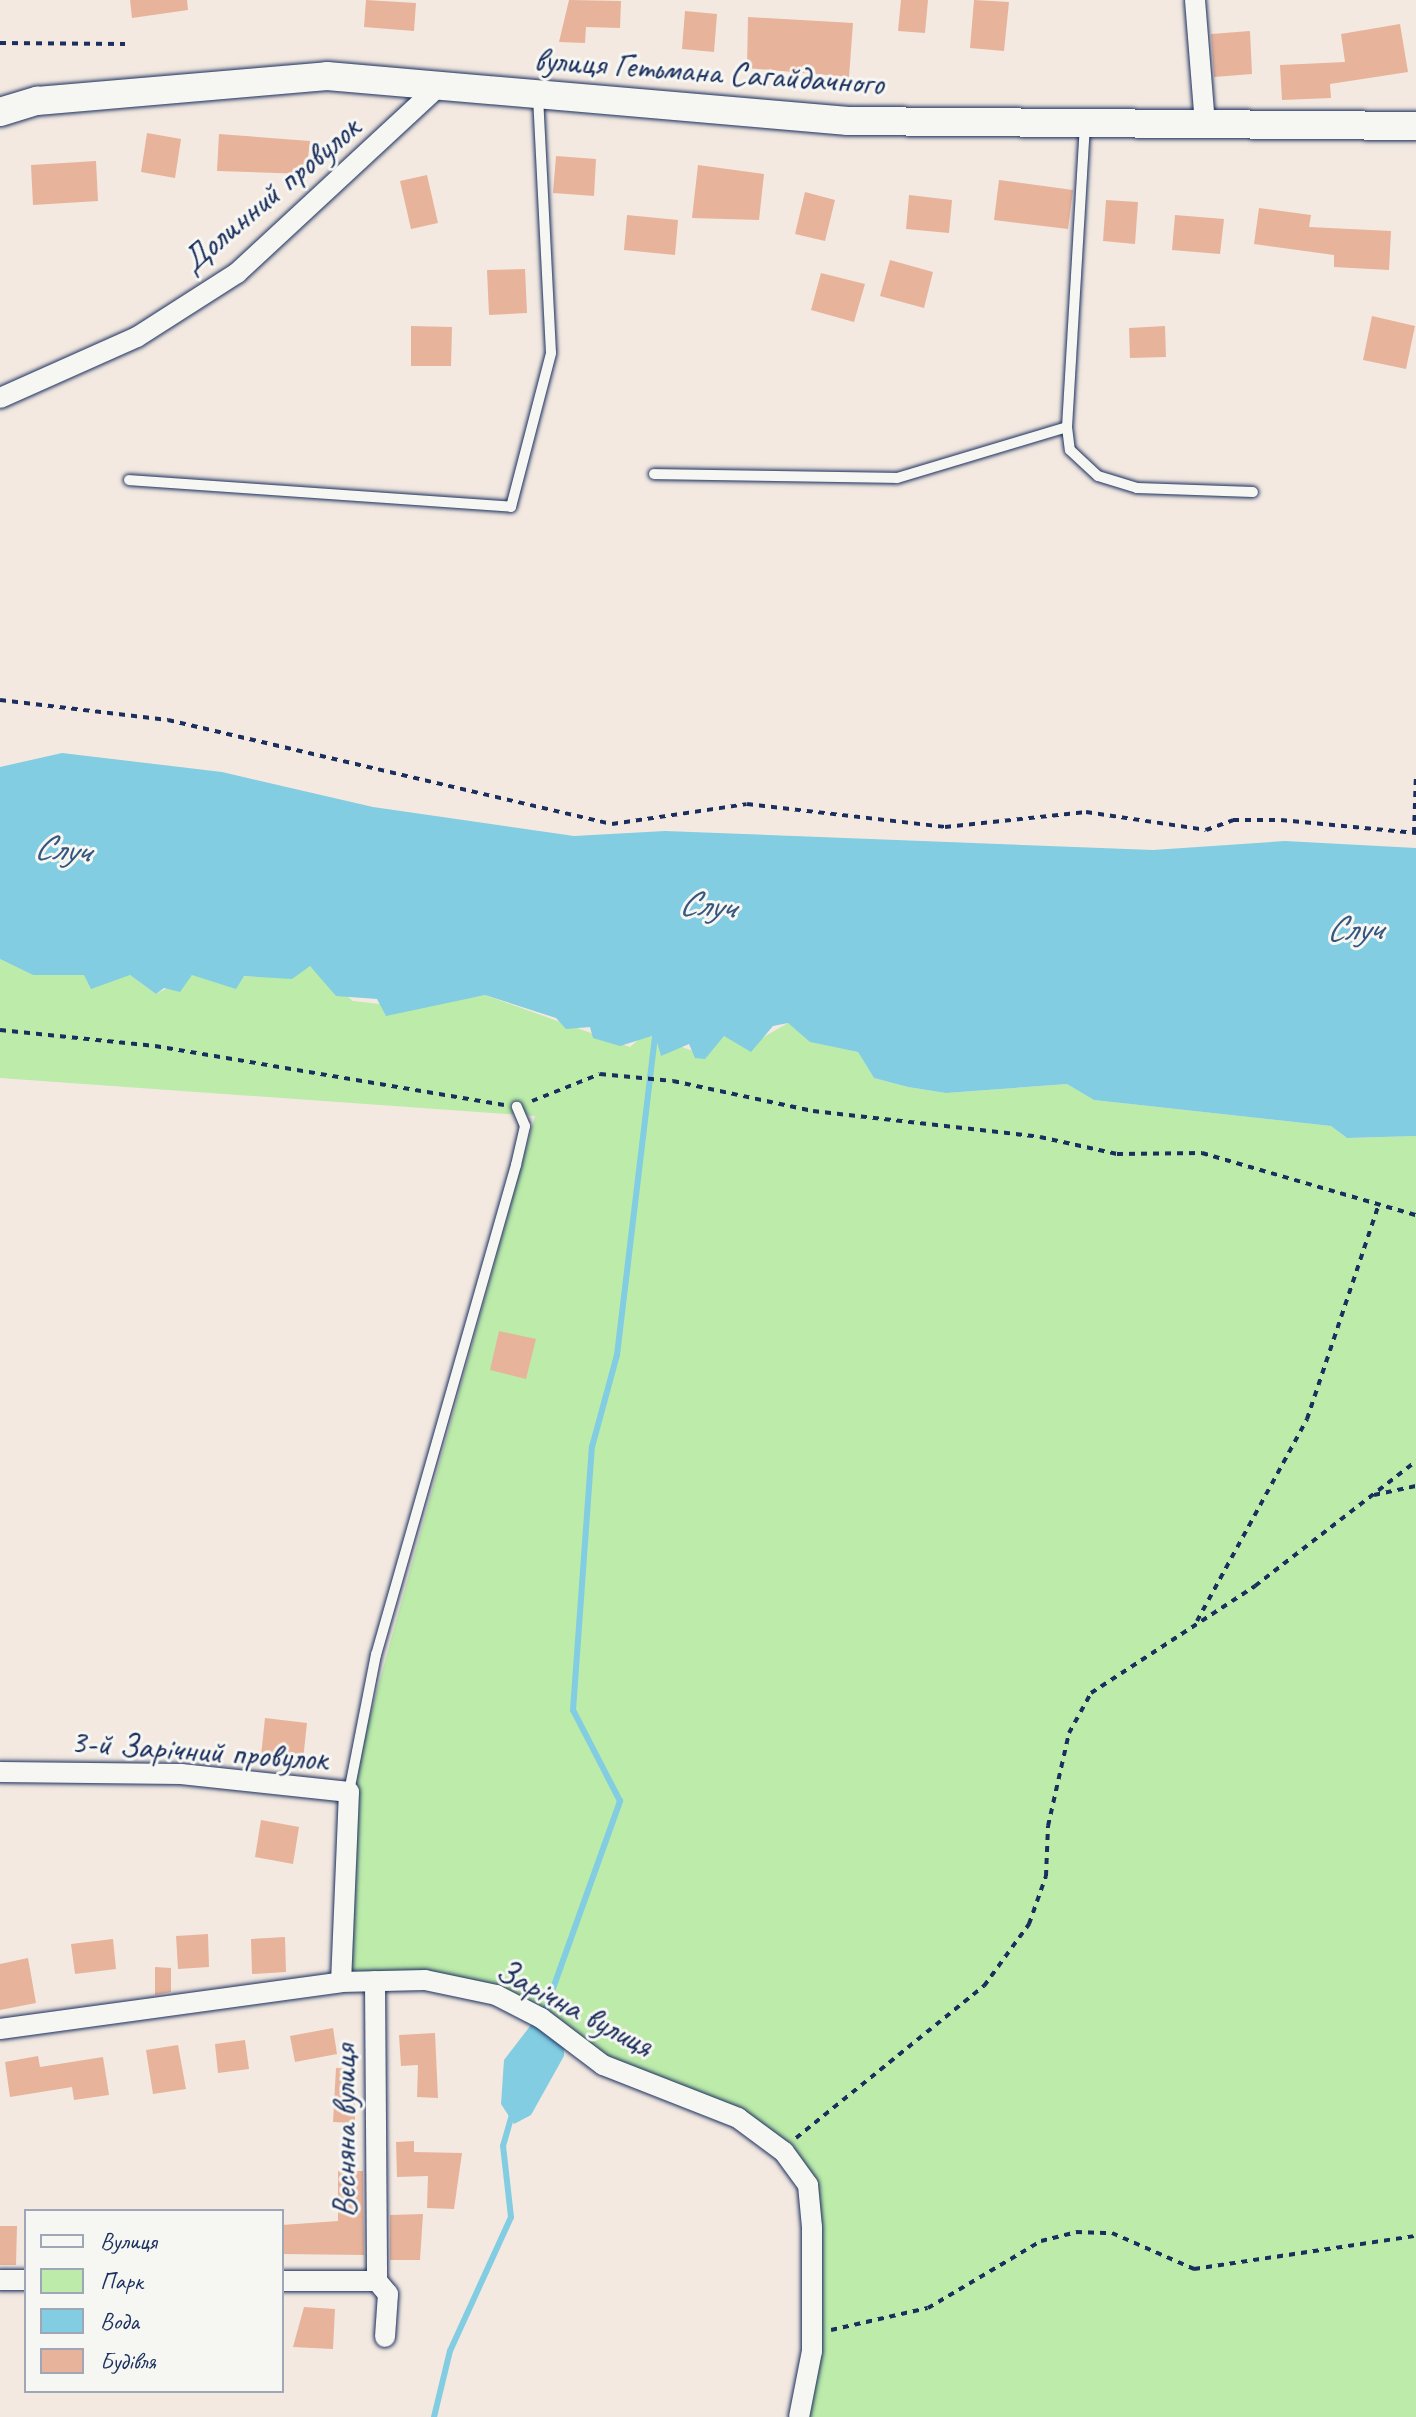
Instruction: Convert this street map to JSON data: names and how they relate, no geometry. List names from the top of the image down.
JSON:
{
  "streets": {
    "main road": ["вулиця Гетьмана Сагайдачного"],
    "street": [
      "Долинний провулок",
      "3-й Зарічний провулок",
      "Зарічна вулиця",
      "Весняна вулиця"
    ]
  },
  "crossings": [
    ["вулиця Гетьмана Сагайдачного", "Долинний провулок"],
    ["3-й Зарічний провулок", "Зарічна вулиця"],
    ["Зарічна вулиця", "Весняна вулиця"]
  ],
  "water": ["Случ"],
  "legend": [
    "Вулиця",
    "Парк",
    "Вода",
    "Будівля"
  ]
}
